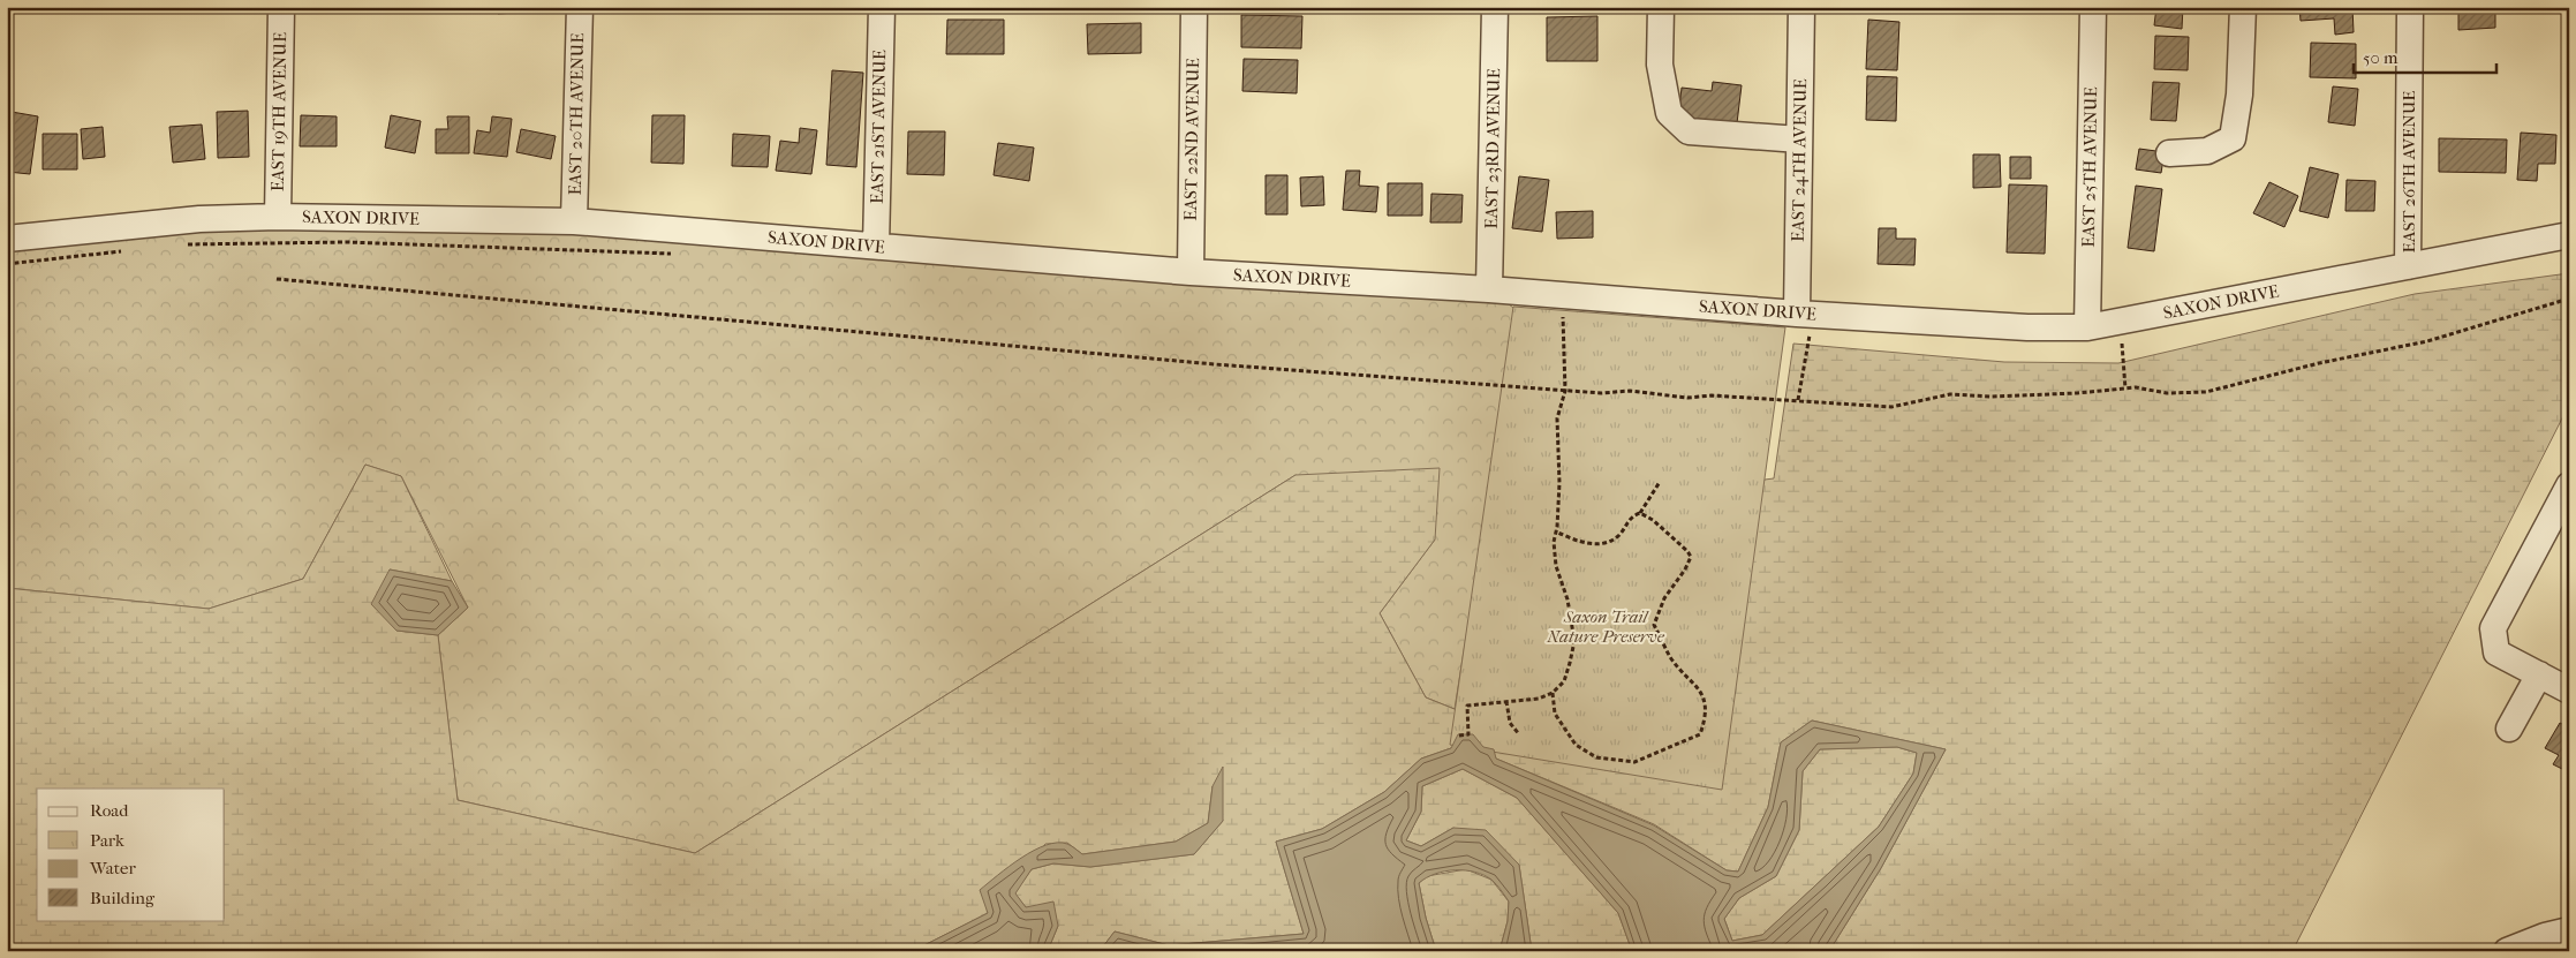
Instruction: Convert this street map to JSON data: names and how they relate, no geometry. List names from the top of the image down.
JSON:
{
  "streets": {
    "street": [
      "EAST 19TH AVENUE",
      "EAST 20TH AVENUE",
      "EAST 21ST AVENUE",
      "EAST 22ND AVENUE",
      "EAST 23RD AVENUE",
      "EAST 24TH AVENUE",
      "EAST 25TH AVENUE",
      "EAST 26TH AVENUE",
      "SAXON DRIVE"
    ]
  },
  "crossings": [
    ["EAST 19TH AVENUE", "SAXON DRIVE"],
    ["EAST 20TH AVENUE", "SAXON DRIVE"],
    ["EAST 21ST AVENUE", "SAXON DRIVE"],
    ["EAST 22ND AVENUE", "SAXON DRIVE"],
    ["EAST 23RD AVENUE", "SAXON DRIVE"],
    ["EAST 24TH AVENUE", "SAXON DRIVE"],
    ["EAST 25TH AVENUE", "SAXON DRIVE"],
    ["EAST 26TH AVENUE", "SAXON DRIVE"]
  ],
  "parks": ["Saxon Trail Nature Preserve"],
  "legend": [
    "Road",
    "Park",
    "Water",
    "Building"
  ],
  "scale_bar": "50 m"
}
